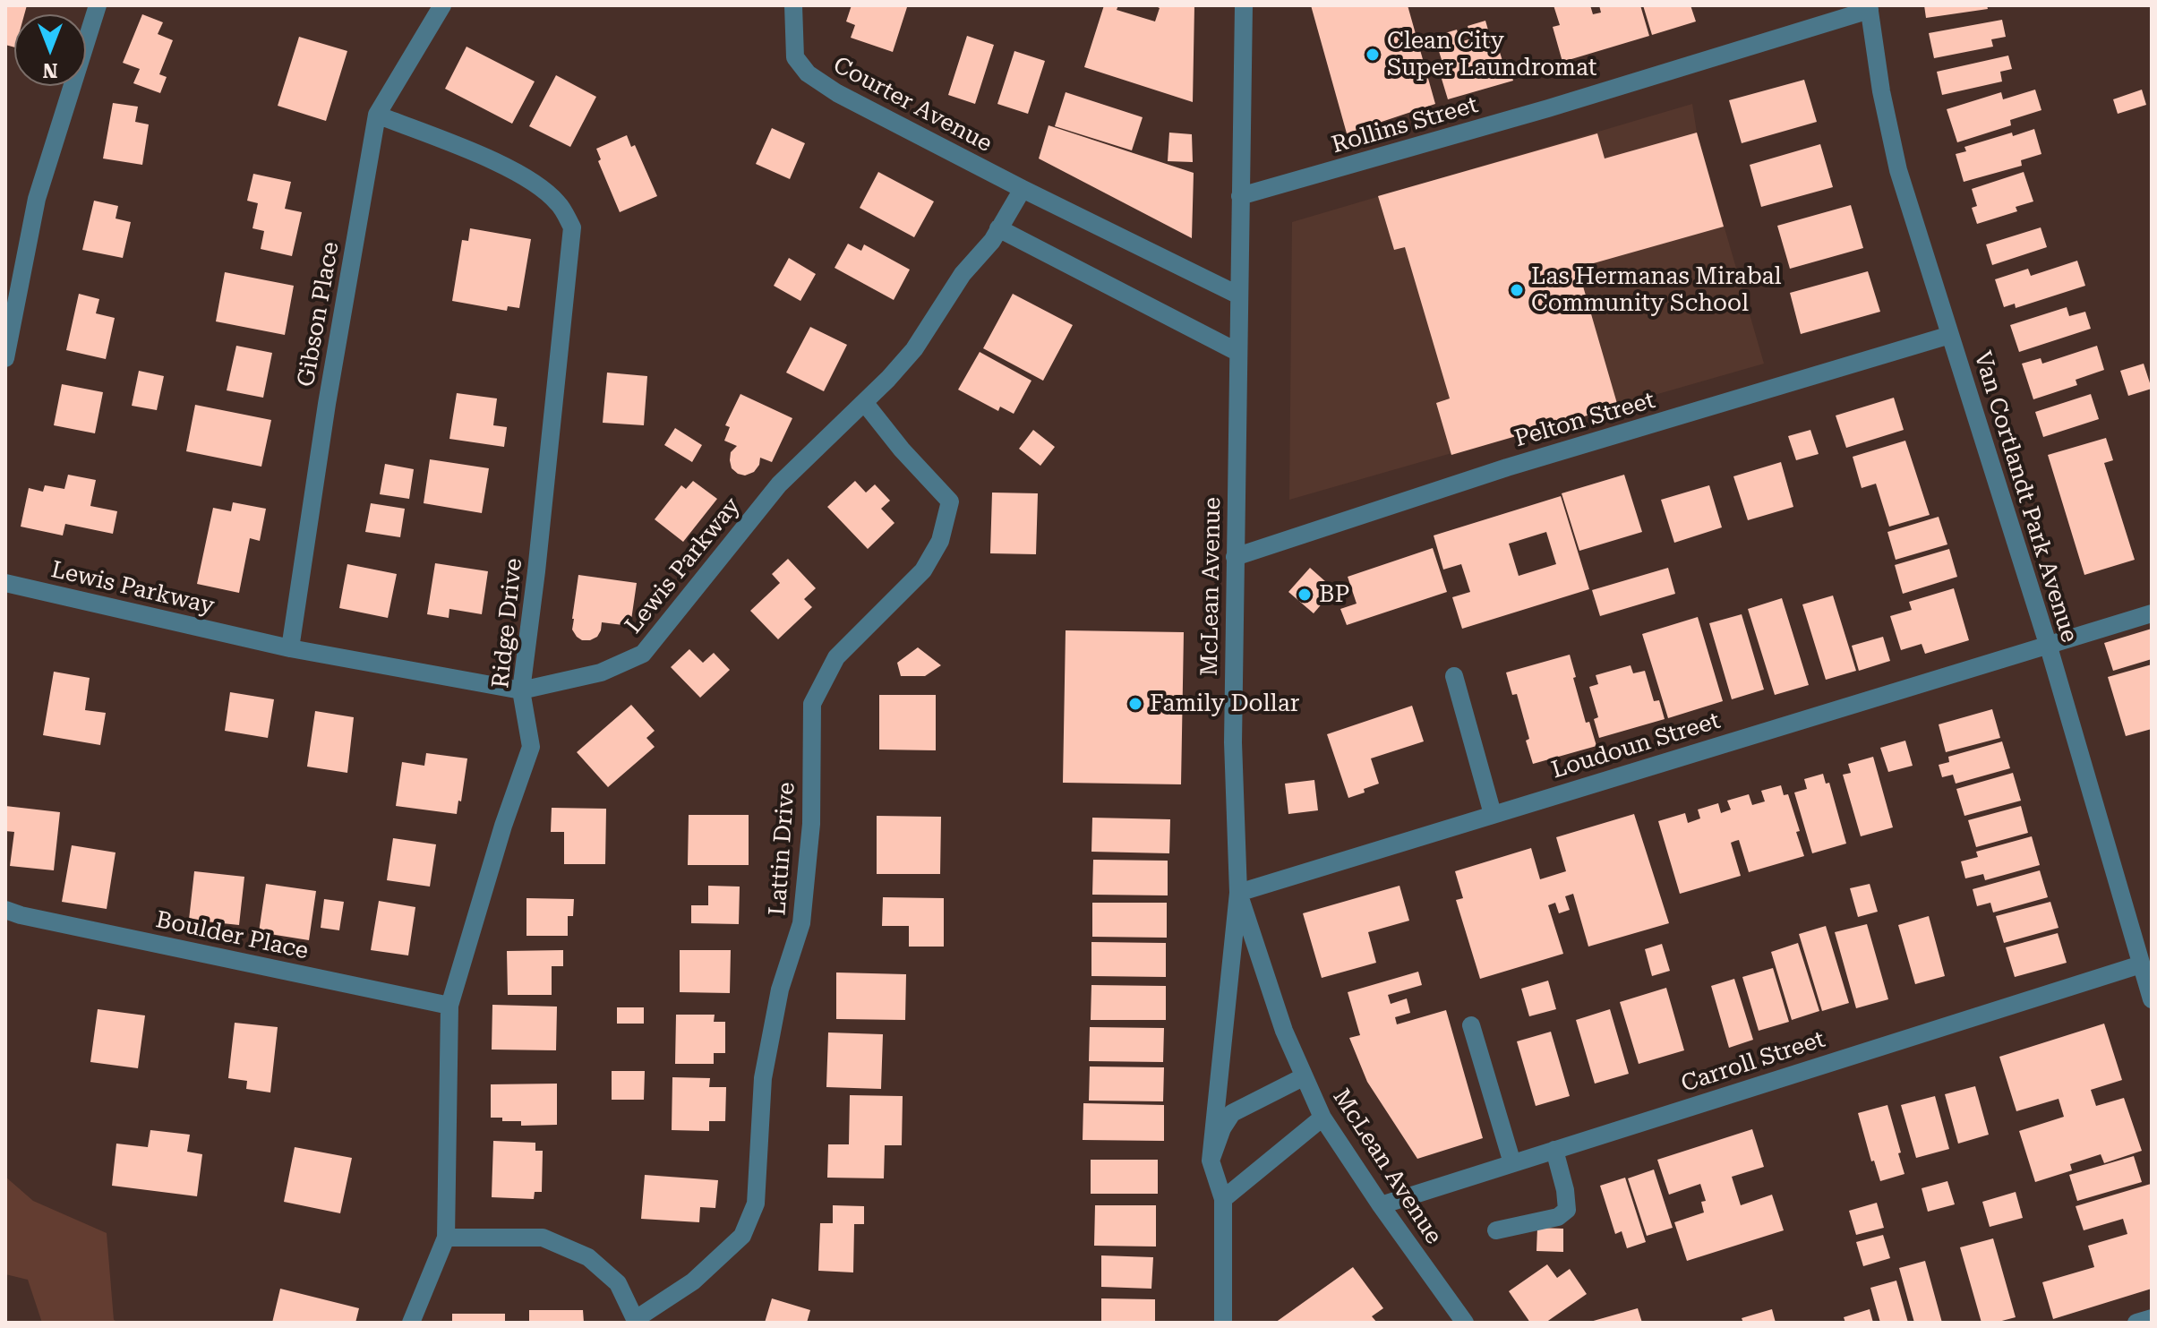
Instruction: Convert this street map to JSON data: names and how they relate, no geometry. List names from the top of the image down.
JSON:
{
  "streets": {
    "street": [
      "Courter Avenue",
      "Rollins Street",
      "Gibson Place",
      "Pelton Street",
      "Van Cortlandt Park Avenue",
      "Lewis Parkway",
      "McLean Avenue",
      "Ridge Drive",
      "Loudoun Street",
      "Lattin Drive",
      "Boulder Place",
      "Carroll Street"
    ]
  },
  "crossings": [
    ["Courter Avenue", "Lewis Parkway"],
    ["Rollins Street", "Van Cortlandt Park Avenue"],
    ["Rollins Street", "McLean Avenue"],
    ["Gibson Place", "Lewis Parkway"],
    ["Gibson Place", "Ridge Drive"],
    ["Pelton Street", "Van Cortlandt Park Avenue"],
    ["Pelton Street", "McLean Avenue"],
    ["Van Cortlandt Park Avenue", "Loudoun Street"],
    ["Van Cortlandt Park Avenue", "Carroll Street"],
    ["Lewis Parkway", "Ridge Drive"],
    ["Lewis Parkway", "Lattin Drive"],
    ["McLean Avenue", "Loudoun Street"],
    ["McLean Avenue", "Carroll Street"],
    ["Ridge Drive", "Boulder Place"]
  ],
  "places": [
    "Clean City Super Laundromat",
    "Las Hermanas Mirabal Community School",
    "BP",
    "Family Dollar"
  ],
  "north": "bottom"
}
